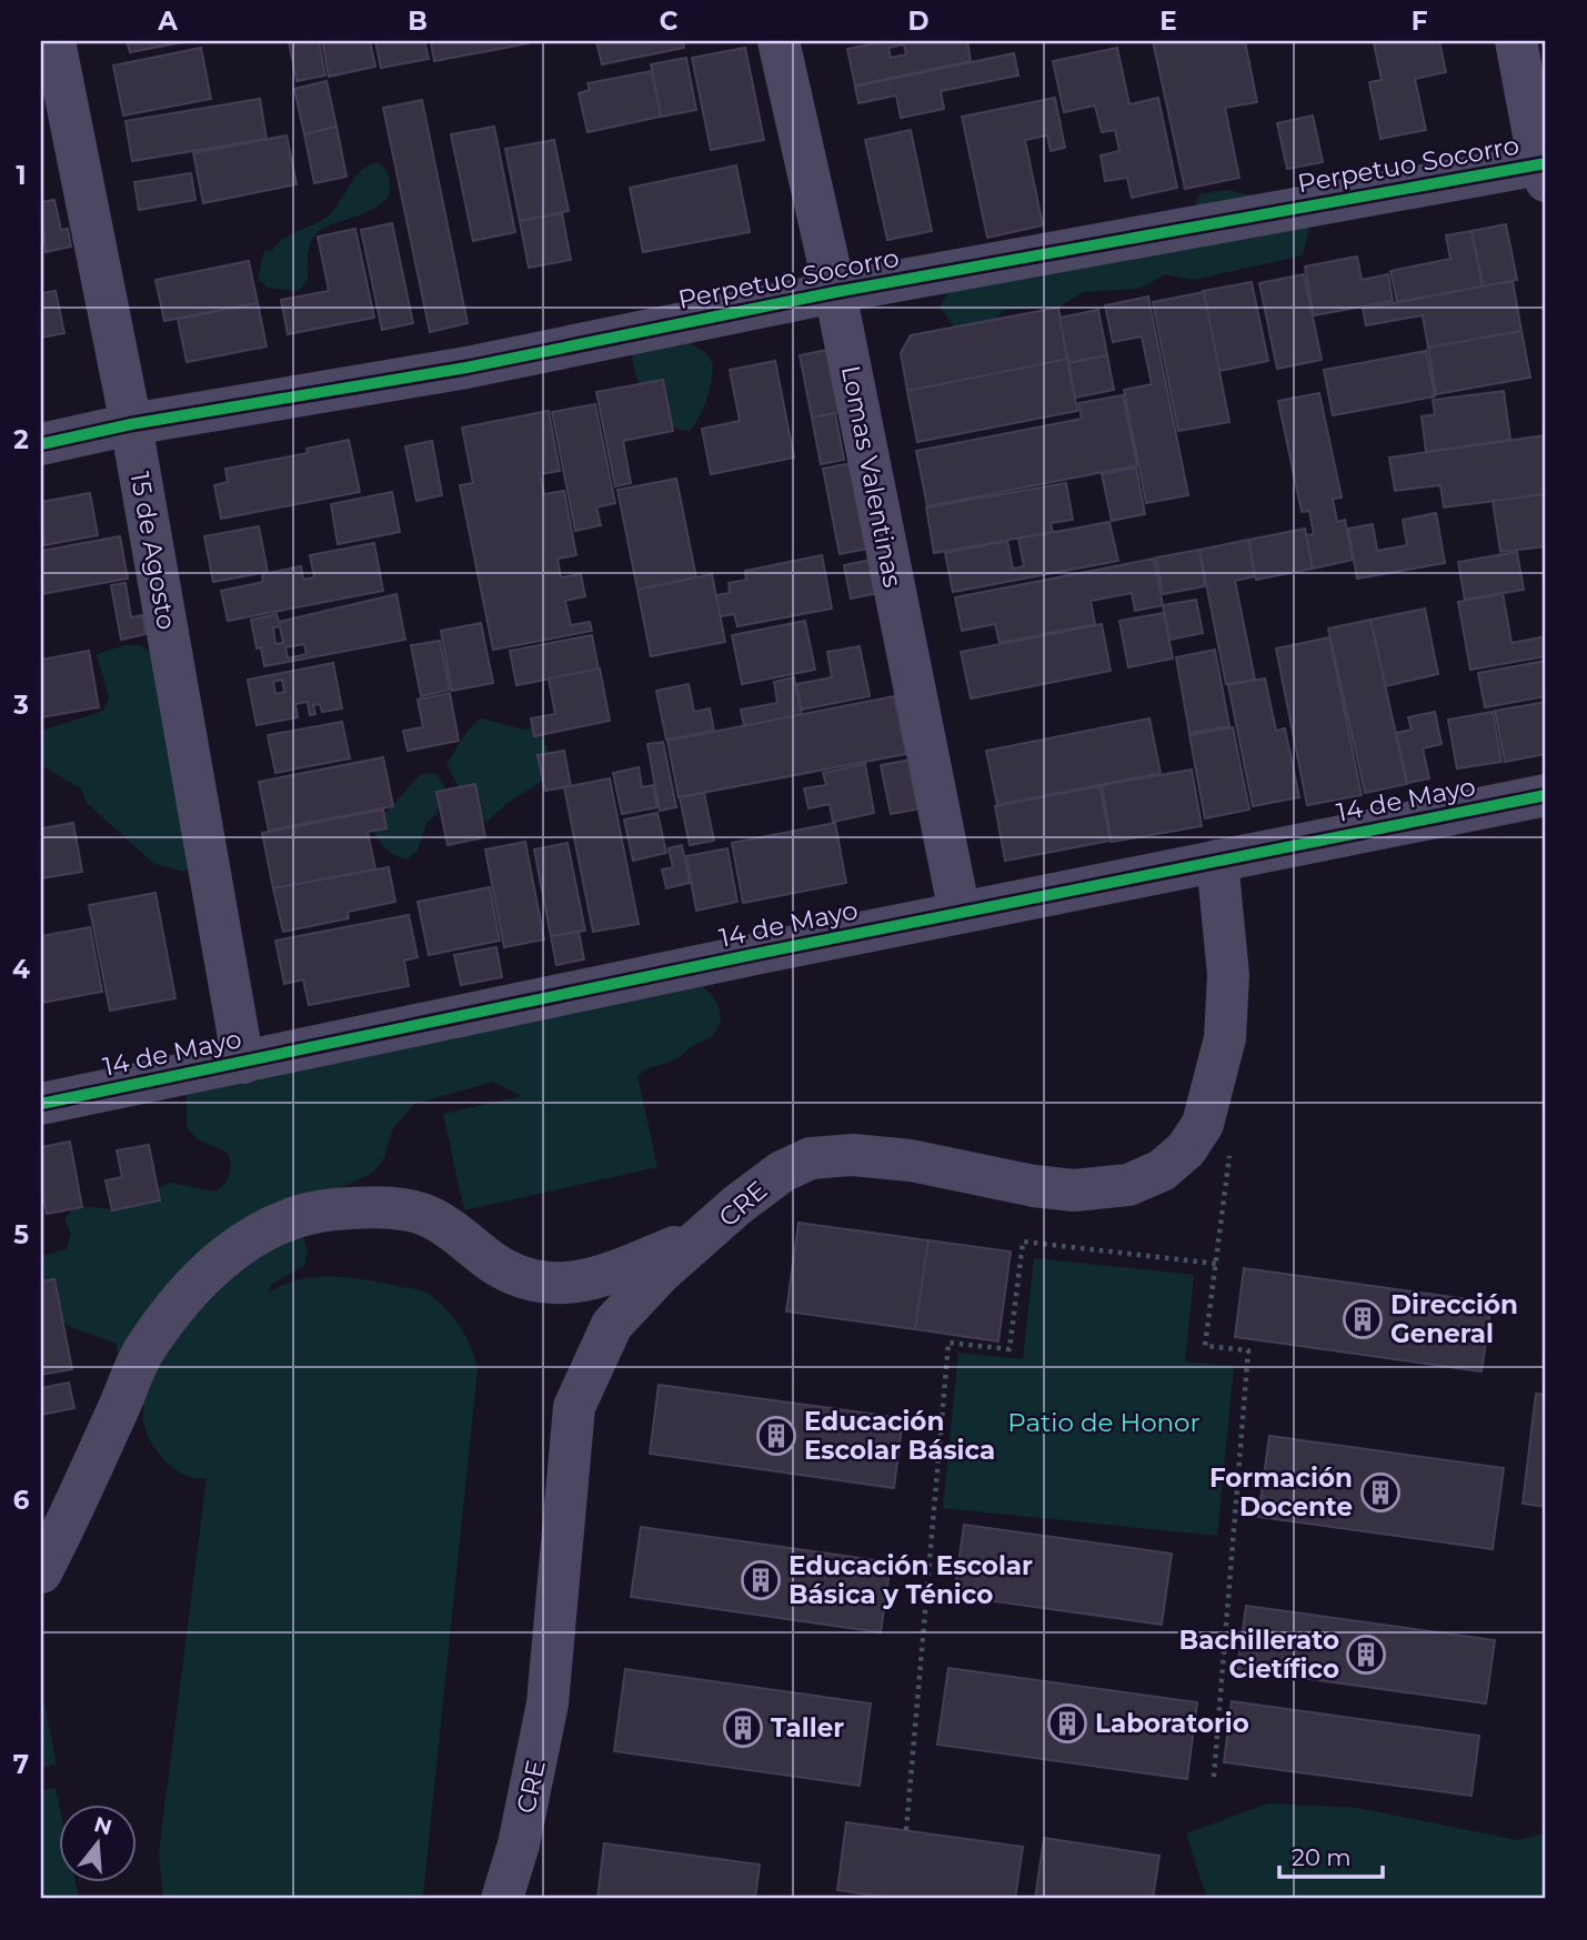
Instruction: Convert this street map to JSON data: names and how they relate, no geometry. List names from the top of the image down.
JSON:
{
  "streets": {
    "street": [
      "Perpetuo Socorro",
      "Lomas Valentinas",
      "15 de Agosto",
      "14 de Mayo",
      "CRE"
    ]
  },
  "crossings": [
    ["Perpetuo Socorro", "Lomas Valentinas"],
    ["Perpetuo Socorro", "15 de Agosto"],
    ["Lomas Valentinas", "14 de Mayo"],
    ["15 de Agosto", "14 de Mayo"],
    ["14 de Mayo", "CRE"]
  ],
  "parks": ["Patio de Honor"],
  "places": {
    "building": [
      "Dirección General",
      "Educación Escolar Básica",
      "Formación Docente",
      "Educación Escolar Básica y Ténico",
      "Bachillerato Cietífico",
      "Laboratorio",
      "Taller"
    ]
  },
  "scale_bar": "20 m",
  "north": "top",
  "grid": {
    "columns": [
      "A",
      "B",
      "C",
      "D",
      "E",
      "F"
    ],
    "rows": [
      "1",
      "2",
      "3",
      "4",
      "5",
      "6",
      "7"
    ]
  }
}
